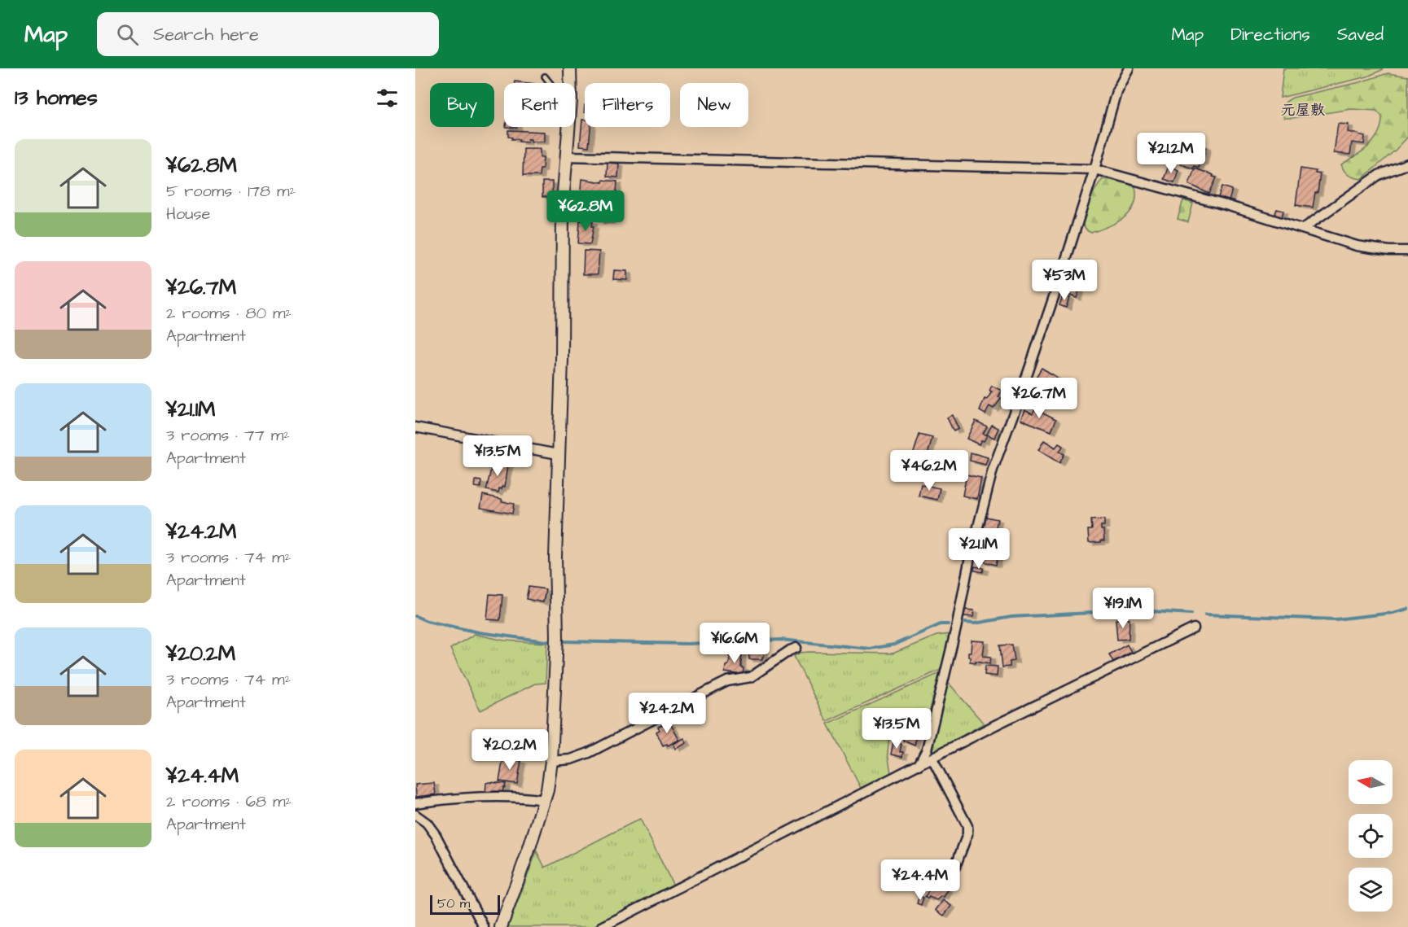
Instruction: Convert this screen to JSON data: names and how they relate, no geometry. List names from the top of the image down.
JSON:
{
  "districts": ["元屋敷"],
  "scale_bar": "50 m",
  "north": "left",
  "page": {
    "header": "Map",
    "search": "Search here",
    "nav": ["Map", "Directions", "Saved"],
    "heading": "13 homes",
    "chip": [
      "Buy",
      "Rent",
      "Filters",
      "New"
    ],
    "list": [
      {
        "name": "¥62.8M",
        "note": "5 rooms · 178 m² · House"
      },
      {
        "name": "¥26.7M",
        "note": "2 rooms · 80 m² · Apartment"
      },
      {
        "name": "¥21.1M",
        "note": "3 rooms · 77 m² · Apartment"
      },
      {
        "name": "¥24.2M",
        "note": "3 rooms · 74 m² · Apartment"
      },
      {
        "name": "¥20.2M",
        "note": "3 rooms · 74 m² · Apartment"
      },
      {
        "name": "¥24.4M",
        "note": "2 rooms · 68 m² · Apartment"
      }
    ],
    "price": [
      "¥21.2M",
      "¥62.8M",
      "¥53M",
      "¥26.7M",
      "¥13.5M",
      "¥46.2M",
      "¥21.1M",
      "¥19.1M",
      "¥16.6M",
      "¥24.2M",
      "¥13.5M",
      "¥20.2M",
      "¥24.4M"
    ],
    "scale": "50 m"
  }
}
